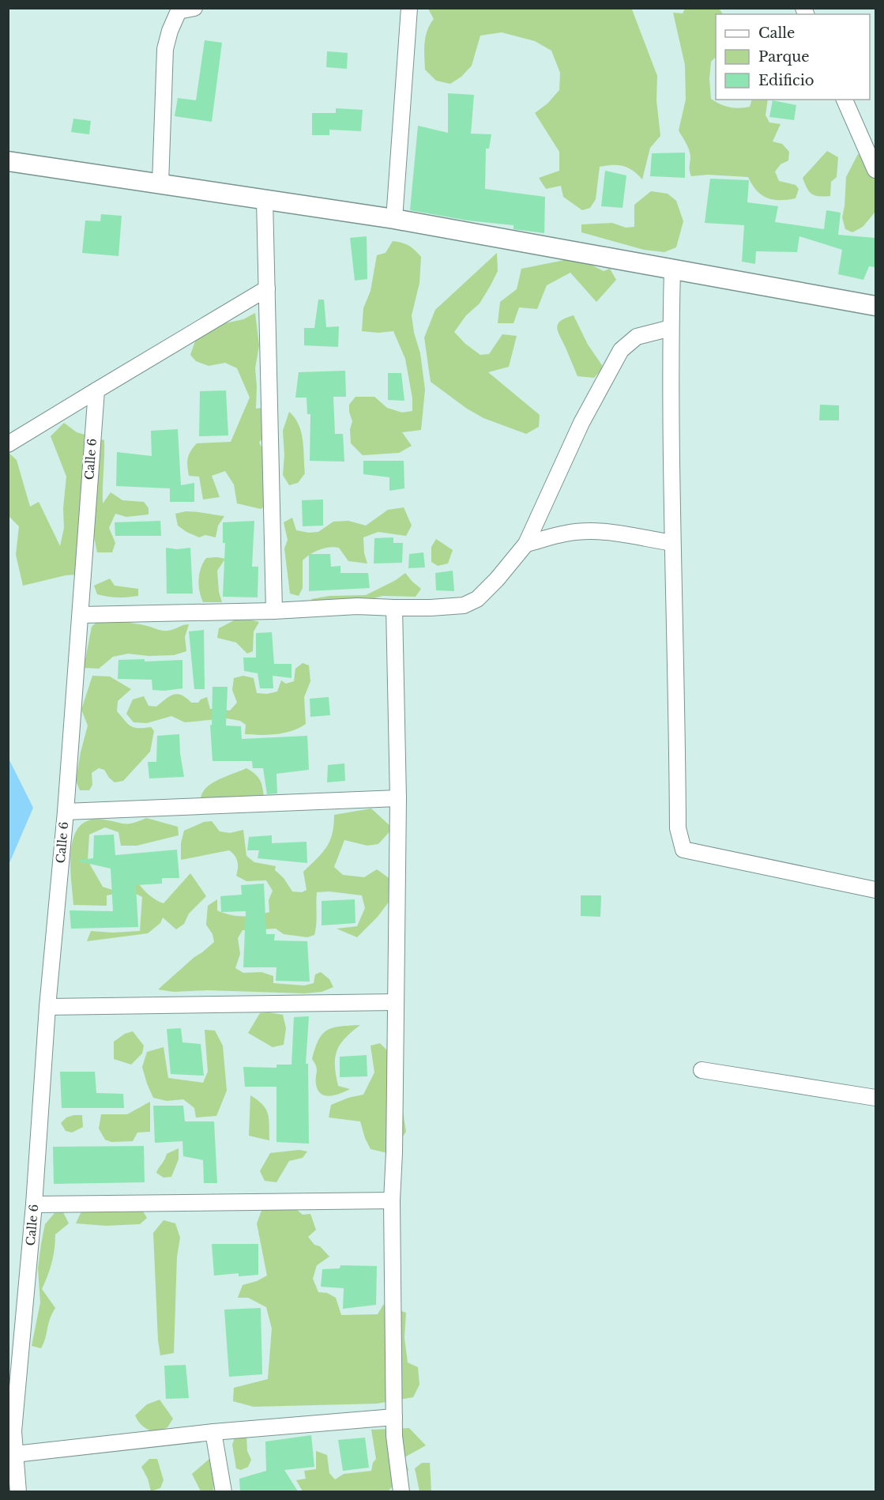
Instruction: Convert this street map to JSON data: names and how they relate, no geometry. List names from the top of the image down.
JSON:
{
  "streets": {
    "street": ["Calle 6"]
  },
  "legend": ["Calle", "Parque", "Edificio"]
}
